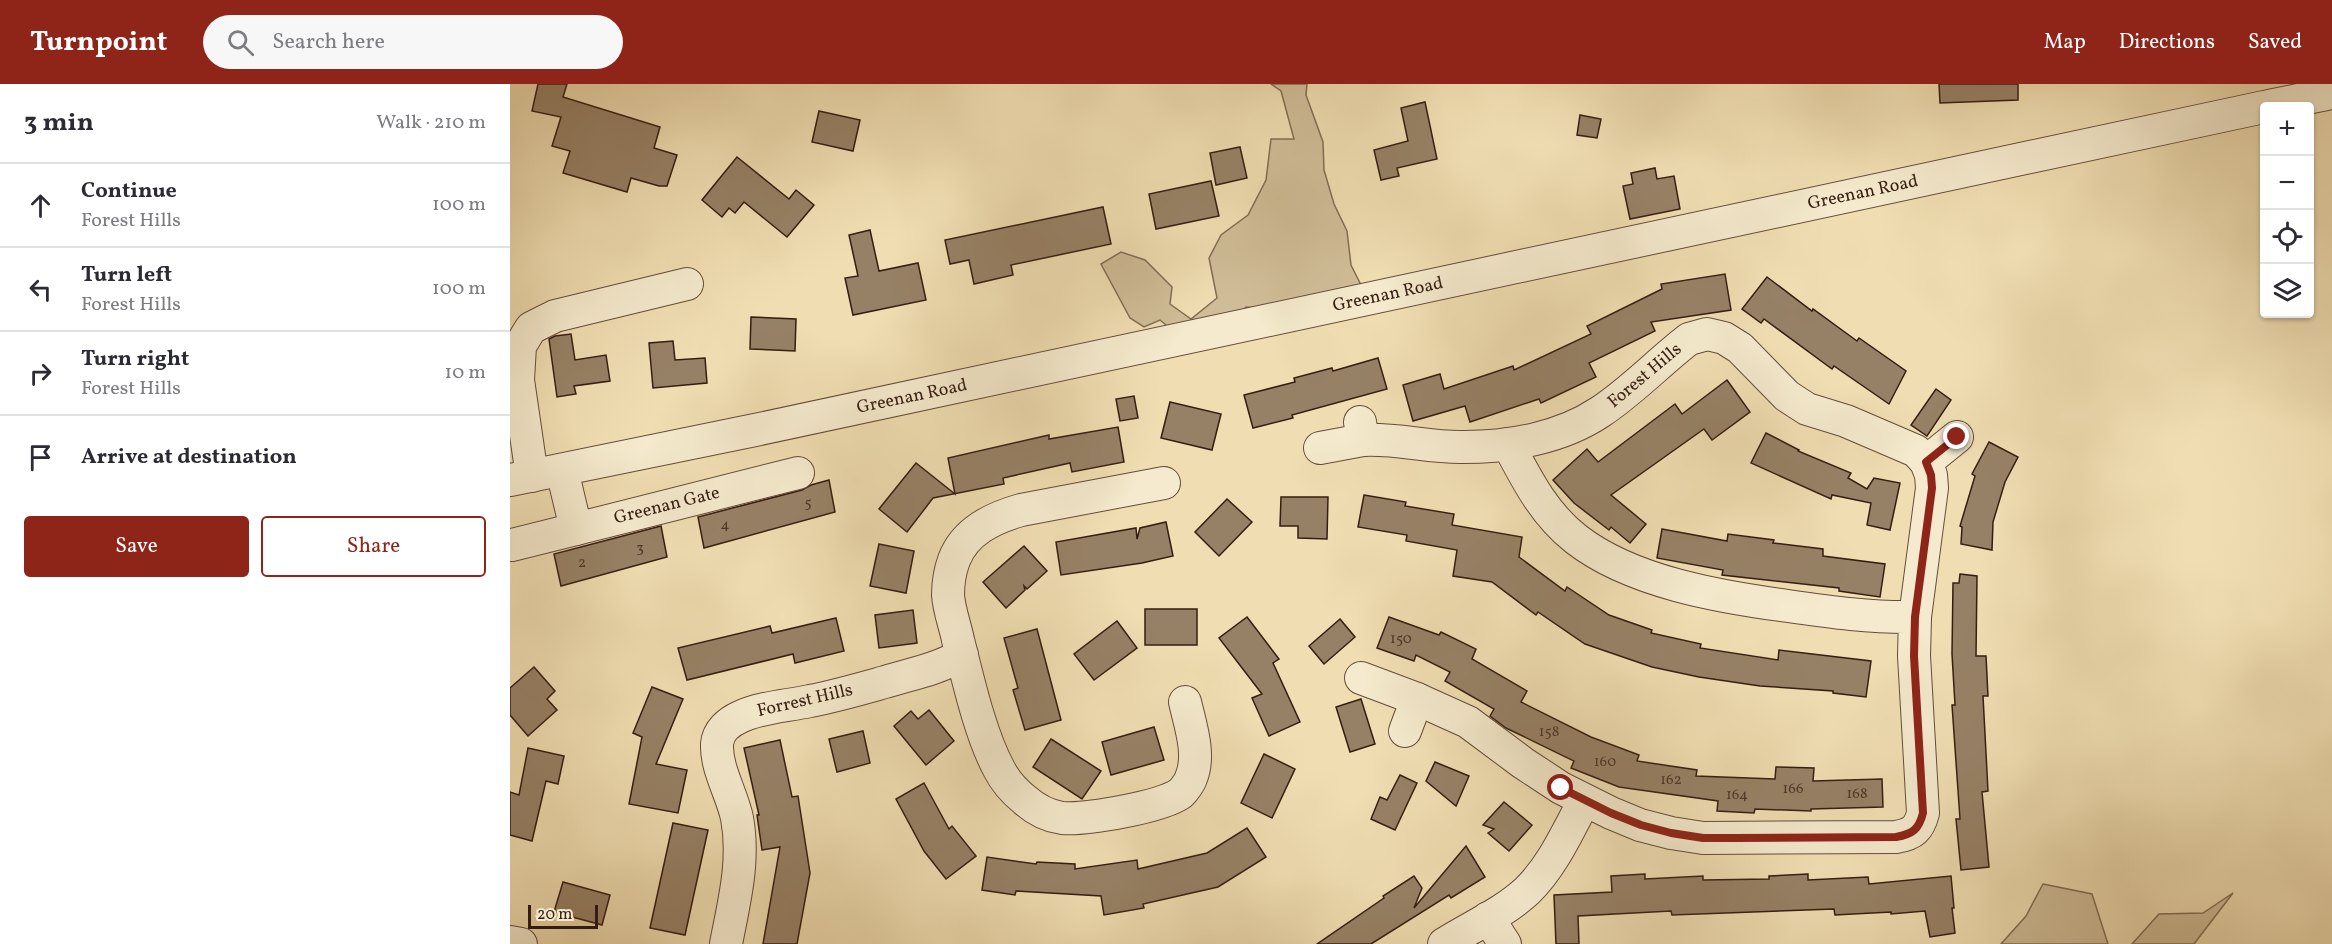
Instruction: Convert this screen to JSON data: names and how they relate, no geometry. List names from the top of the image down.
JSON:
{
  "streets": {
    "street": [
      "Greenan Road",
      "Forest Hills",
      "Greenan Gate",
      "Forrest Hills"
    ]
  },
  "house_numbers": [
    "5",
    "4",
    "3",
    "2",
    "150",
    "158",
    "160",
    "162",
    "166",
    "168",
    "164"
  ],
  "scale_bar": "20 m",
  "page": {
    "header": "Turnpoint",
    "search": "Search here",
    "nav": ["Map", "Directions", "Saved"],
    "heading": ["3 min", "Walk · 210 m"],
    "map_buttons": ["+", "−"],
    "list": [
      ["Continue", "Forest Hills", "100 m"],
      ["Turn left", "Forest Hills", "100 m"],
      ["Turn right", "Forest Hills", "10 m"],
      "Arrive at destination"
    ],
    "buttons": ["Save", "Share"],
    "scale": "20 m"
  }
}
